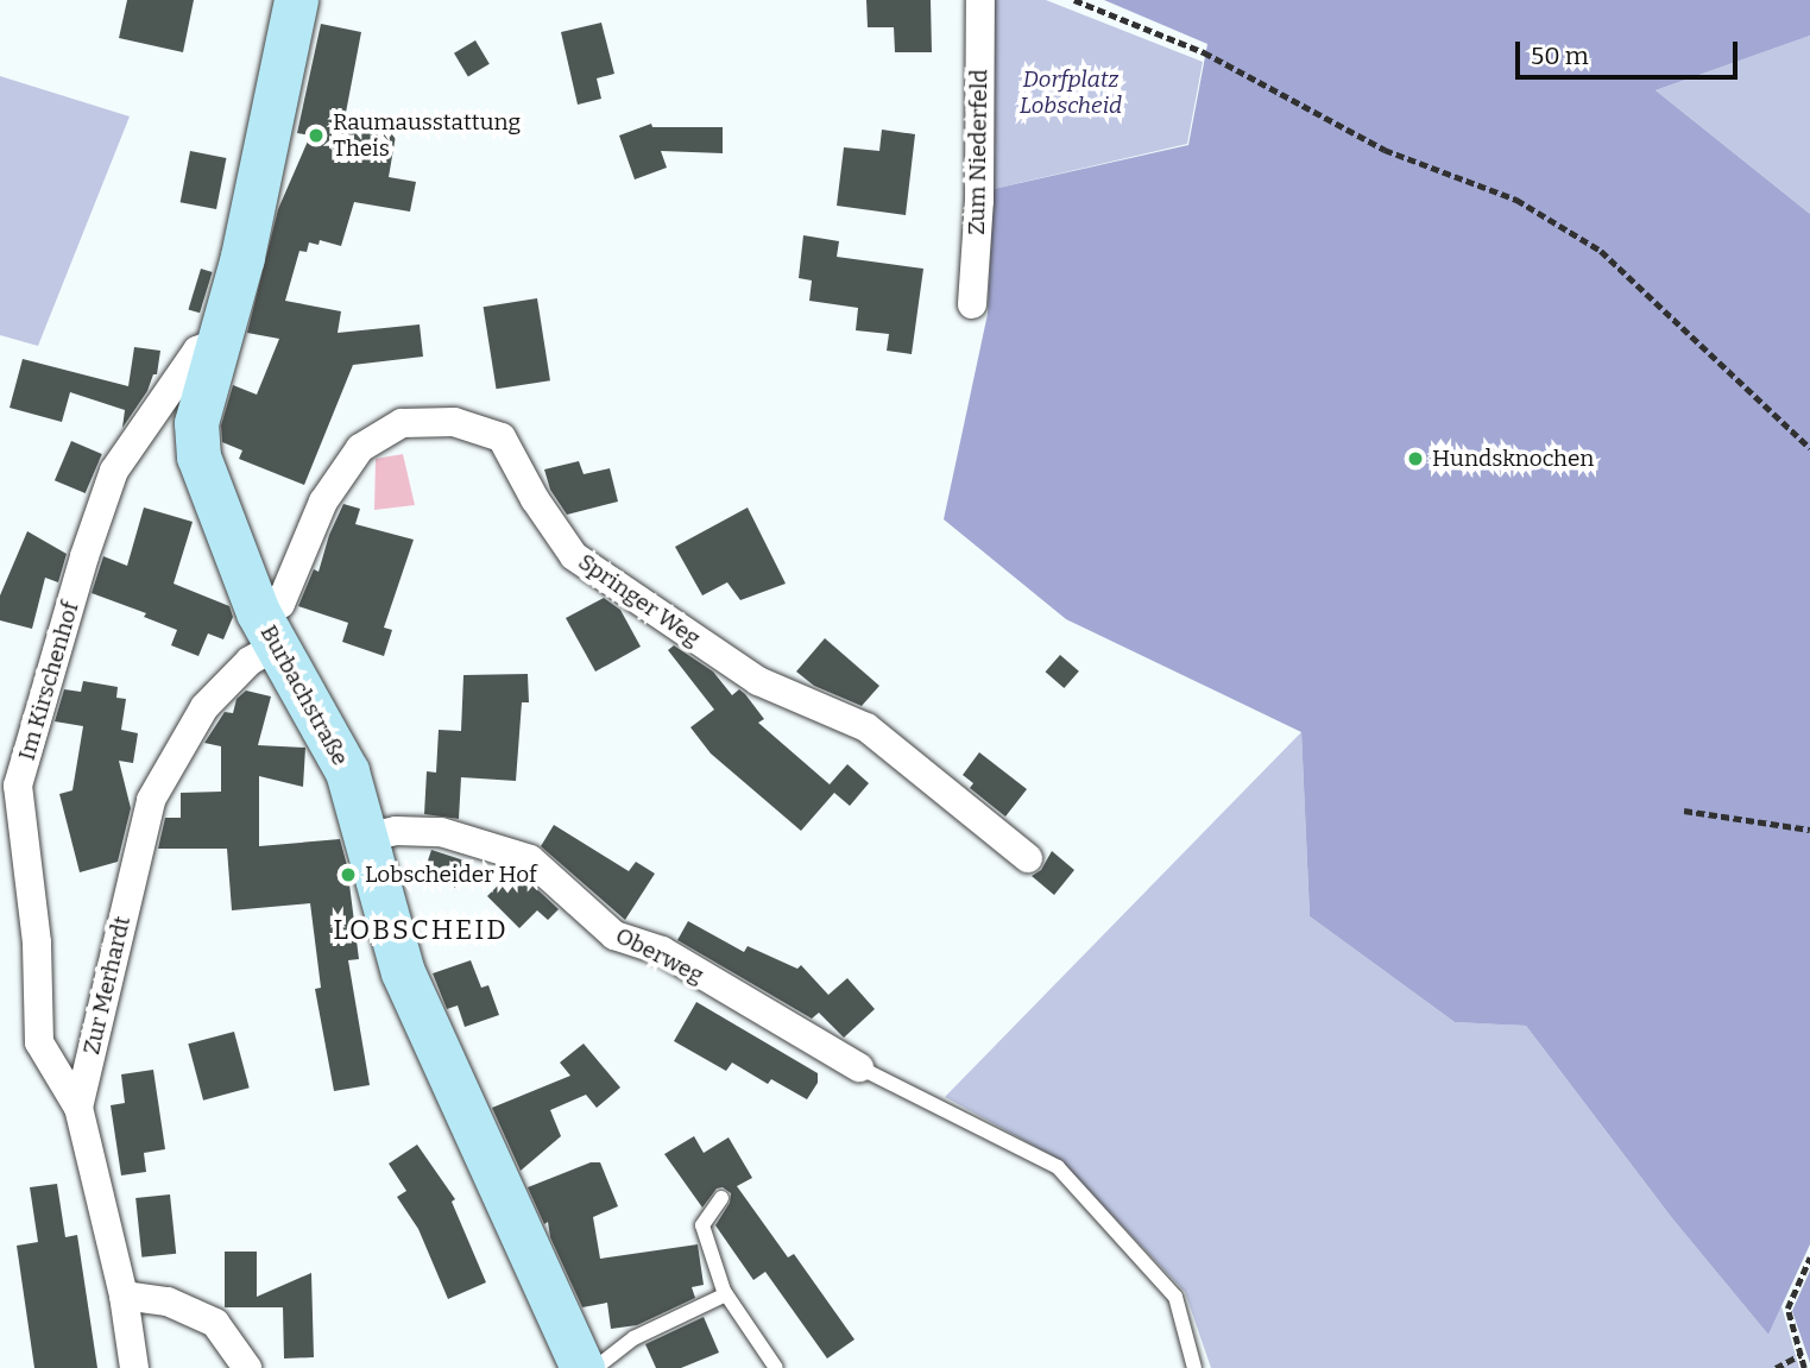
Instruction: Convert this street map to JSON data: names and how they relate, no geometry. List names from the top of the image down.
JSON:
{
  "streets": {
    "street": [
      "Zum Niederfeld",
      "Springer Weg",
      "Im Kirschenhof",
      "Burbachstraße",
      "Oberweg",
      "Zur Merhardt"
    ]
  },
  "crossings": [
    ["Springer Weg", "Burbachstraße"],
    ["Springer Weg", "Zur Merhardt"],
    ["Im Kirschenhof", "Burbachstraße"],
    ["Im Kirschenhof", "Zur Merhardt"],
    ["Burbachstraße", "Oberweg"],
    ["Burbachstraße", "Zur Merhardt"]
  ],
  "districts": ["LOBSCHEID"],
  "parks": ["Dorfplatz Lobscheid"],
  "places": ["Raumausstattung Theis", "Hundsknochen", "Lobscheider Hof"],
  "scale_bar": "50 m"
}
